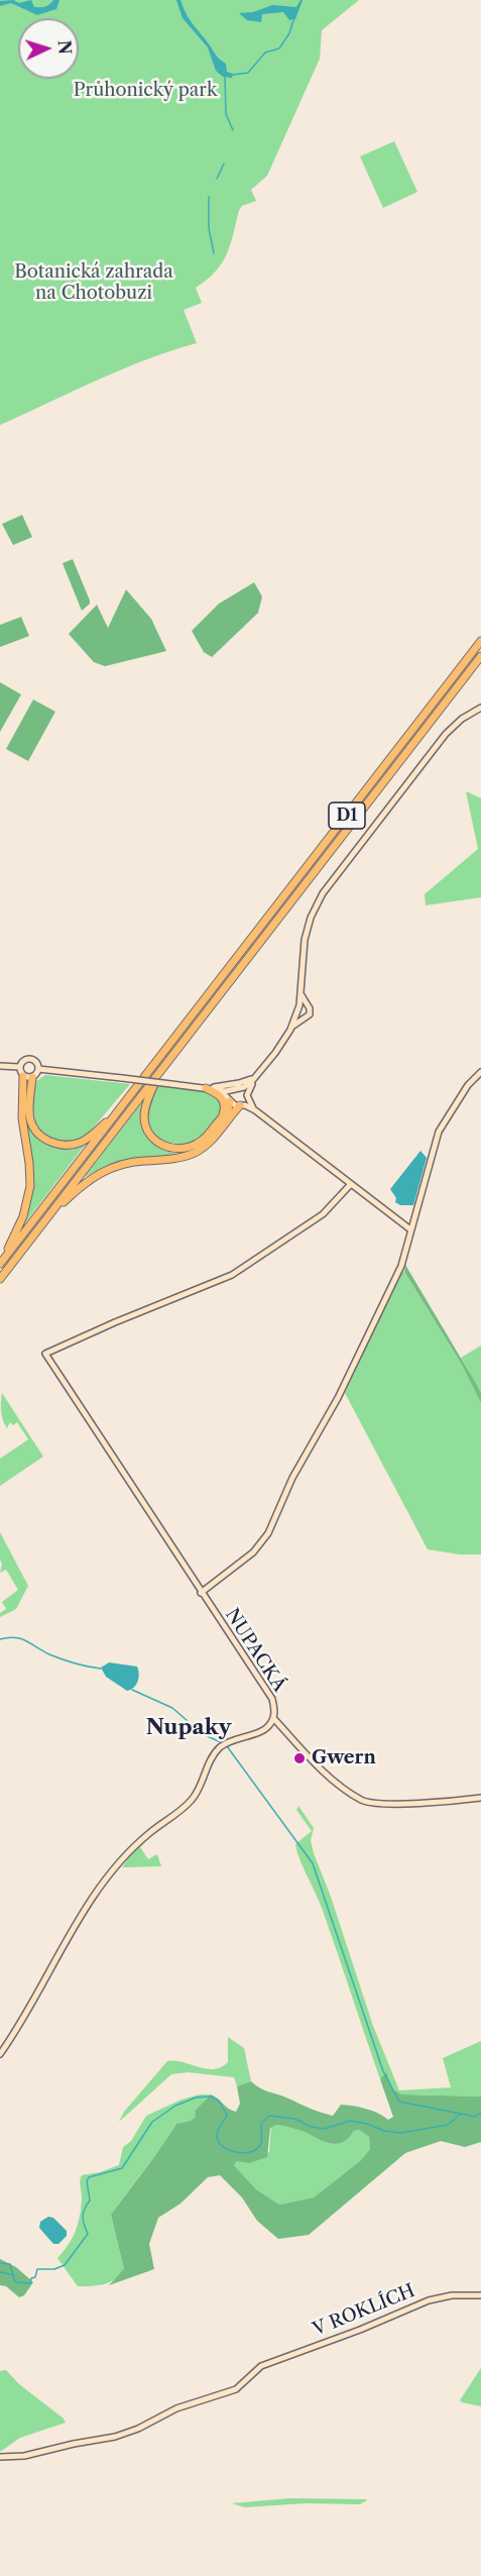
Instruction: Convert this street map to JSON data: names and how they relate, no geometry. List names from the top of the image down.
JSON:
{
  "streets": {
    "highway": ["D1"],
    "street": ["NUPACKÁ", "V ROKLÍCH"]
  },
  "districts": ["Nupaky"],
  "parks": ["Průhonický park", "Botanická zahrada na Chotobuzi"],
  "places": ["Gwern"],
  "north": "right"
}
